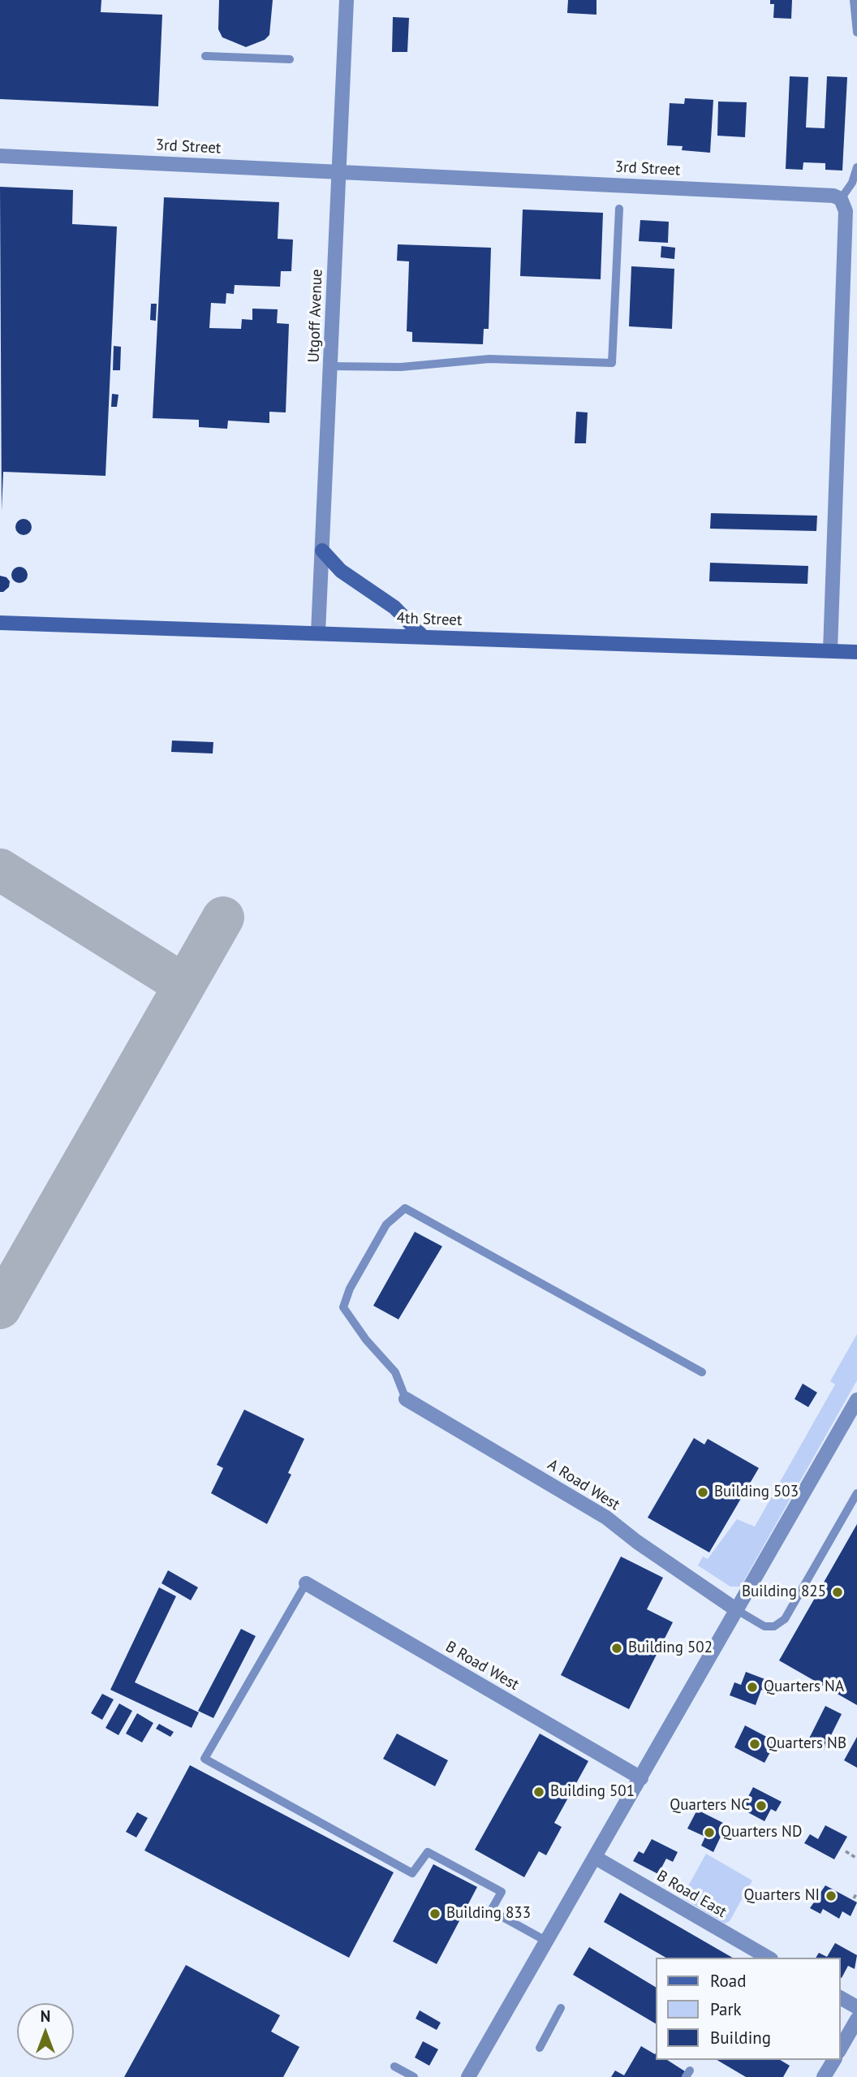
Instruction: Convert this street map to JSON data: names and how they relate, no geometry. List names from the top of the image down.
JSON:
{
  "streets": {
    "main road": ["4th Street"],
    "street": [
      "3rd Street",
      "Utgoff Avenue",
      "A Road West",
      "B Road West",
      "B Road East"
    ]
  },
  "crossings": [
    ["3rd Street", "Utgoff Avenue"],
    ["Utgoff Avenue", "4th Street"]
  ],
  "places": [
    "Building 503",
    "Building 825",
    "Building 502",
    "Quarters NA",
    "Quarters NB",
    "Building 501",
    "Quarters NC",
    "Quarters ND",
    "Quarters NI",
    "Building 833"
  ],
  "legend": ["Road", "Park", "Building"],
  "north": "top"
}
